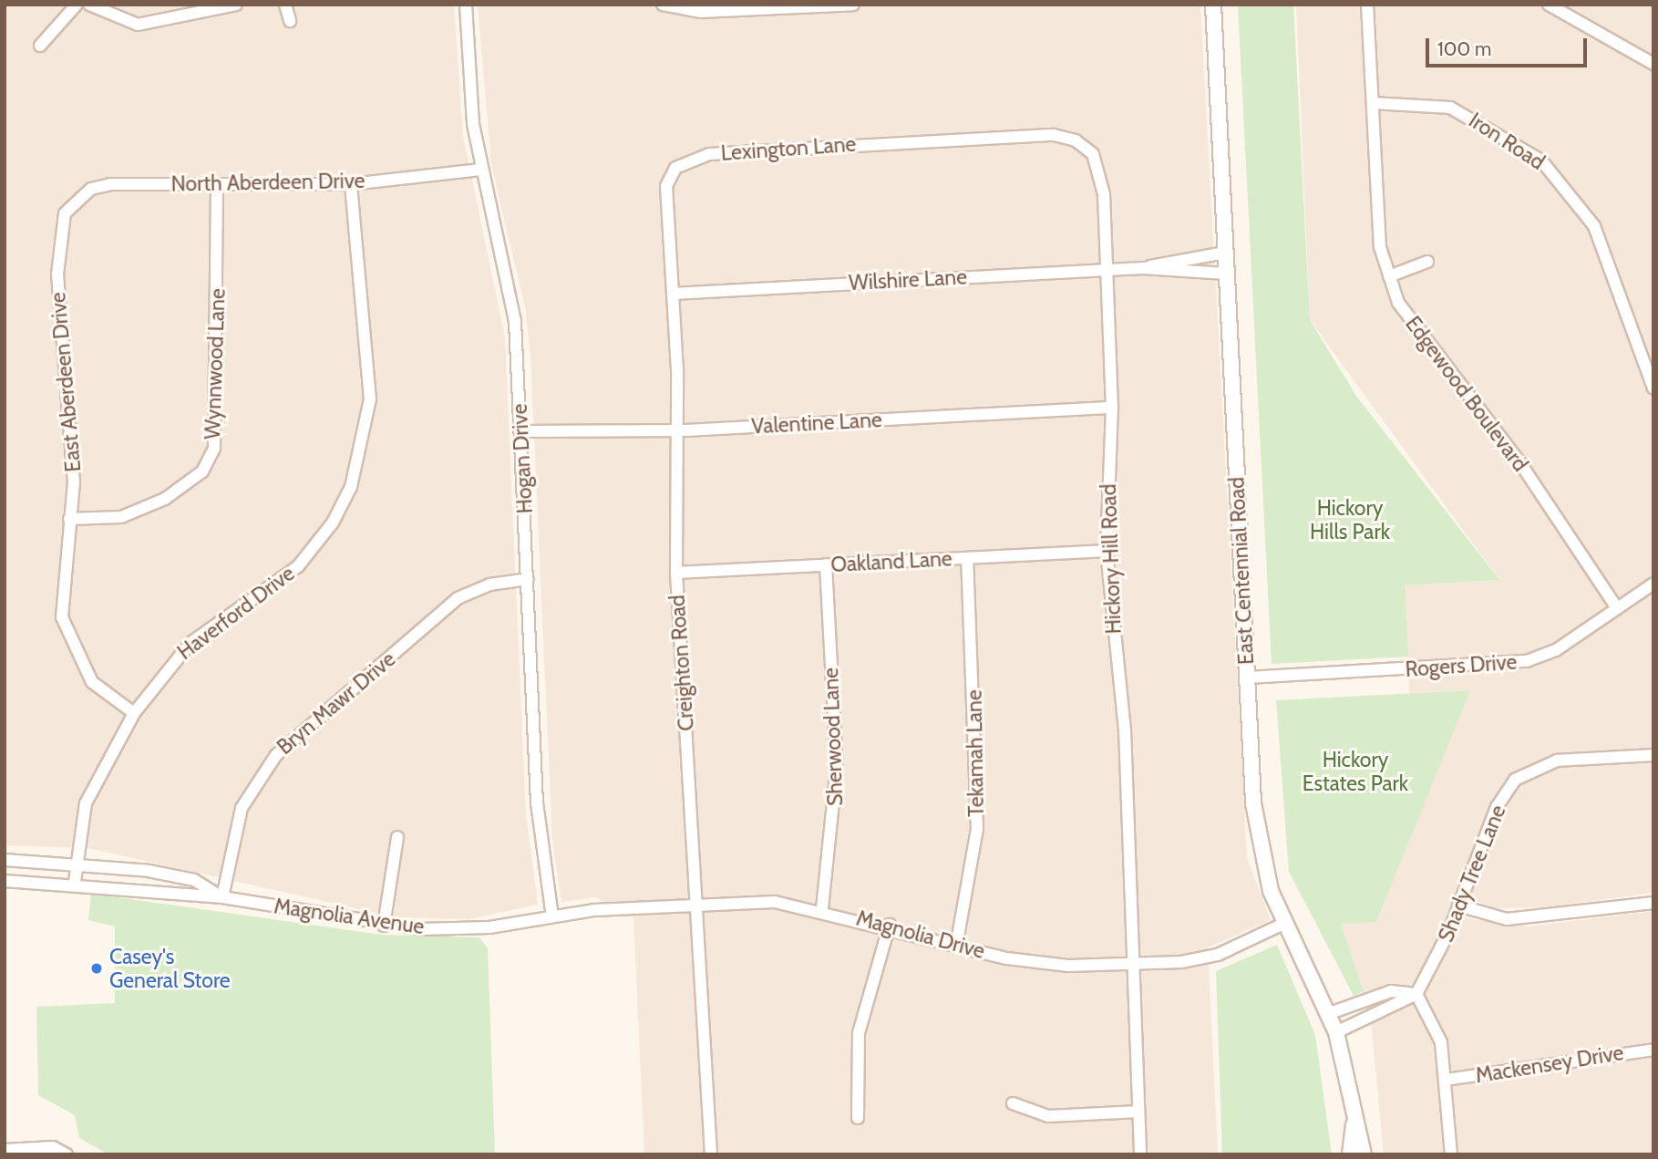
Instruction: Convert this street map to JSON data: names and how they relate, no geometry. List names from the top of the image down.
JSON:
{
  "streets": {
    "street": [
      "Iron Road",
      "Lexington Lane",
      "North Aberdeen Drive",
      "Wilshire Lane",
      "Wynnwood Lane",
      "East Aberdeen Drive",
      "Edgewood Boulevard",
      "Valentine Lane",
      "Hogan Drive",
      "Hickory Hill Road",
      "Oakland Lane",
      "East Centennial Road",
      "Haverford Drive",
      "Creighton Road",
      "Rogers Drive",
      "Bryn Mawr Drive",
      "Sherwood Lane",
      "Tekamah Lane",
      "Shady Tree Lane",
      "Magnolia Avenue",
      "Magnolia Drive",
      "Mackensey Drive"
    ]
  },
  "crossings": [
    ["Iron Road", "Edgewood Boulevard"],
    ["Lexington Lane", "Hickory Hill Road"],
    ["Lexington Lane", "Creighton Road"],
    ["North Aberdeen Drive", "Wynnwood Lane"],
    ["North Aberdeen Drive", "East Aberdeen Drive"],
    ["North Aberdeen Drive", "Hogan Drive"],
    ["North Aberdeen Drive", "Haverford Drive"],
    ["Wilshire Lane", "Hickory Hill Road"],
    ["Wilshire Lane", "East Centennial Road"],
    ["Wilshire Lane", "Creighton Road"],
    ["Wynnwood Lane", "East Aberdeen Drive"],
    ["East Aberdeen Drive", "Haverford Drive"],
    ["Edgewood Boulevard", "Rogers Drive"],
    ["Valentine Lane", "Hogan Drive"],
    ["Valentine Lane", "Hickory Hill Road"],
    ["Valentine Lane", "Creighton Road"],
    ["Hogan Drive", "Bryn Mawr Drive"],
    ["Hogan Drive", "Magnolia Avenue"],
    ["Hogan Drive", "Magnolia Drive"],
    ["Hickory Hill Road", "Oakland Lane"],
    ["Hickory Hill Road", "Magnolia Drive"],
    ["Oakland Lane", "Creighton Road"],
    ["Oakland Lane", "Sherwood Lane"],
    ["Oakland Lane", "Tekamah Lane"],
    ["East Centennial Road", "Rogers Drive"],
    ["East Centennial Road", "Magnolia Drive"],
    ["Haverford Drive", "Magnolia Avenue"],
    ["Creighton Road", "Magnolia Drive"],
    ["Bryn Mawr Drive", "Magnolia Avenue"],
    ["Sherwood Lane", "Magnolia Drive"],
    ["Tekamah Lane", "Magnolia Drive"],
    ["Magnolia Avenue", "Magnolia Drive"]
  ],
  "parks": ["Hickory Hills Park", "Hickory Estates Park"],
  "places": ["Casey's General Store"],
  "scale_bar": "100 m"
}
